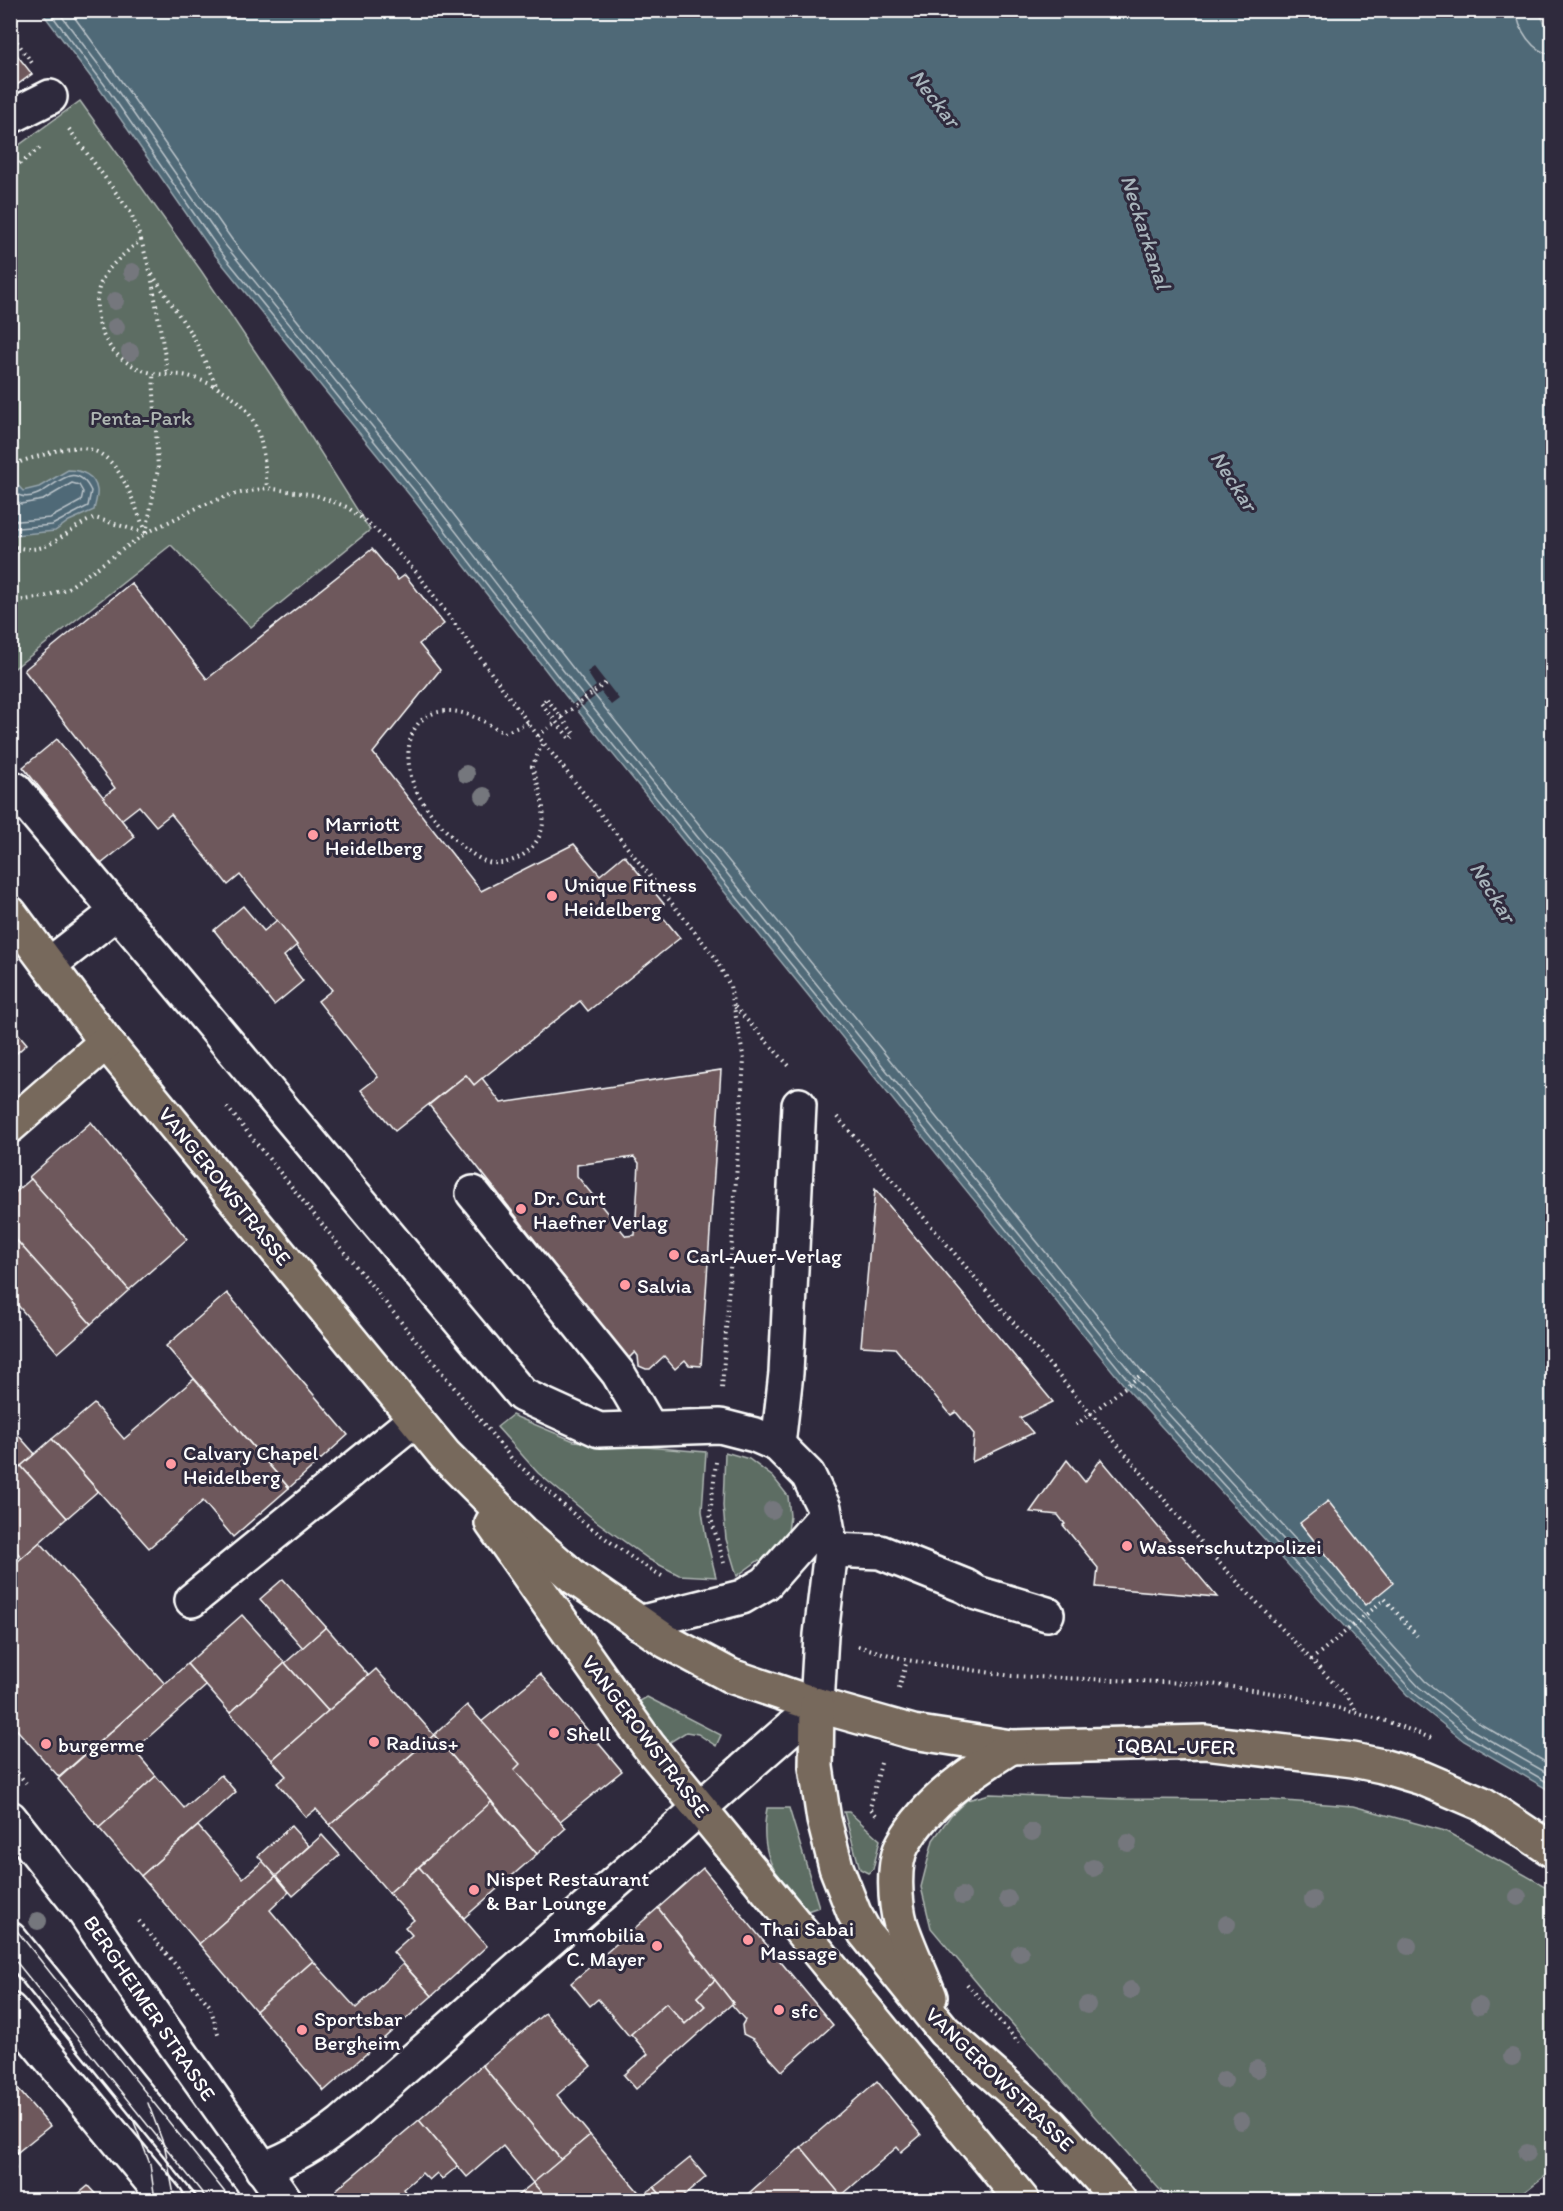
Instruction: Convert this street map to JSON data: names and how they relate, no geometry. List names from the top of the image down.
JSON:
{
  "streets": {
    "main road": ["VANGEROWSTRASSE", "IQBAL-UFER"],
    "street": ["BERGHEIMER STRASSE"]
  },
  "crossings": [
    ["VANGEROWSTRASSE", "IQBAL-UFER"]
  ],
  "water": ["Neckar", "Neckarkanal"],
  "parks": ["Penta-Park"],
  "places": [
    "Marriott Heidelberg",
    "Unique Fitness Heidelberg",
    "Dr. Curt Haefner Verlag",
    "Carl-Auer-Verlag",
    "Salvia",
    "Calvary Chapel Heidelberg",
    "Wasserschutzpolizei",
    "Shell",
    "Radius+",
    "burgerme",
    "Nispet Restaurant & Bar Lounge",
    "Thai Sabai Massage",
    "Immobilia C. Mayer",
    "sfc",
    "Sportsbar Bergheim"
  ]
}
